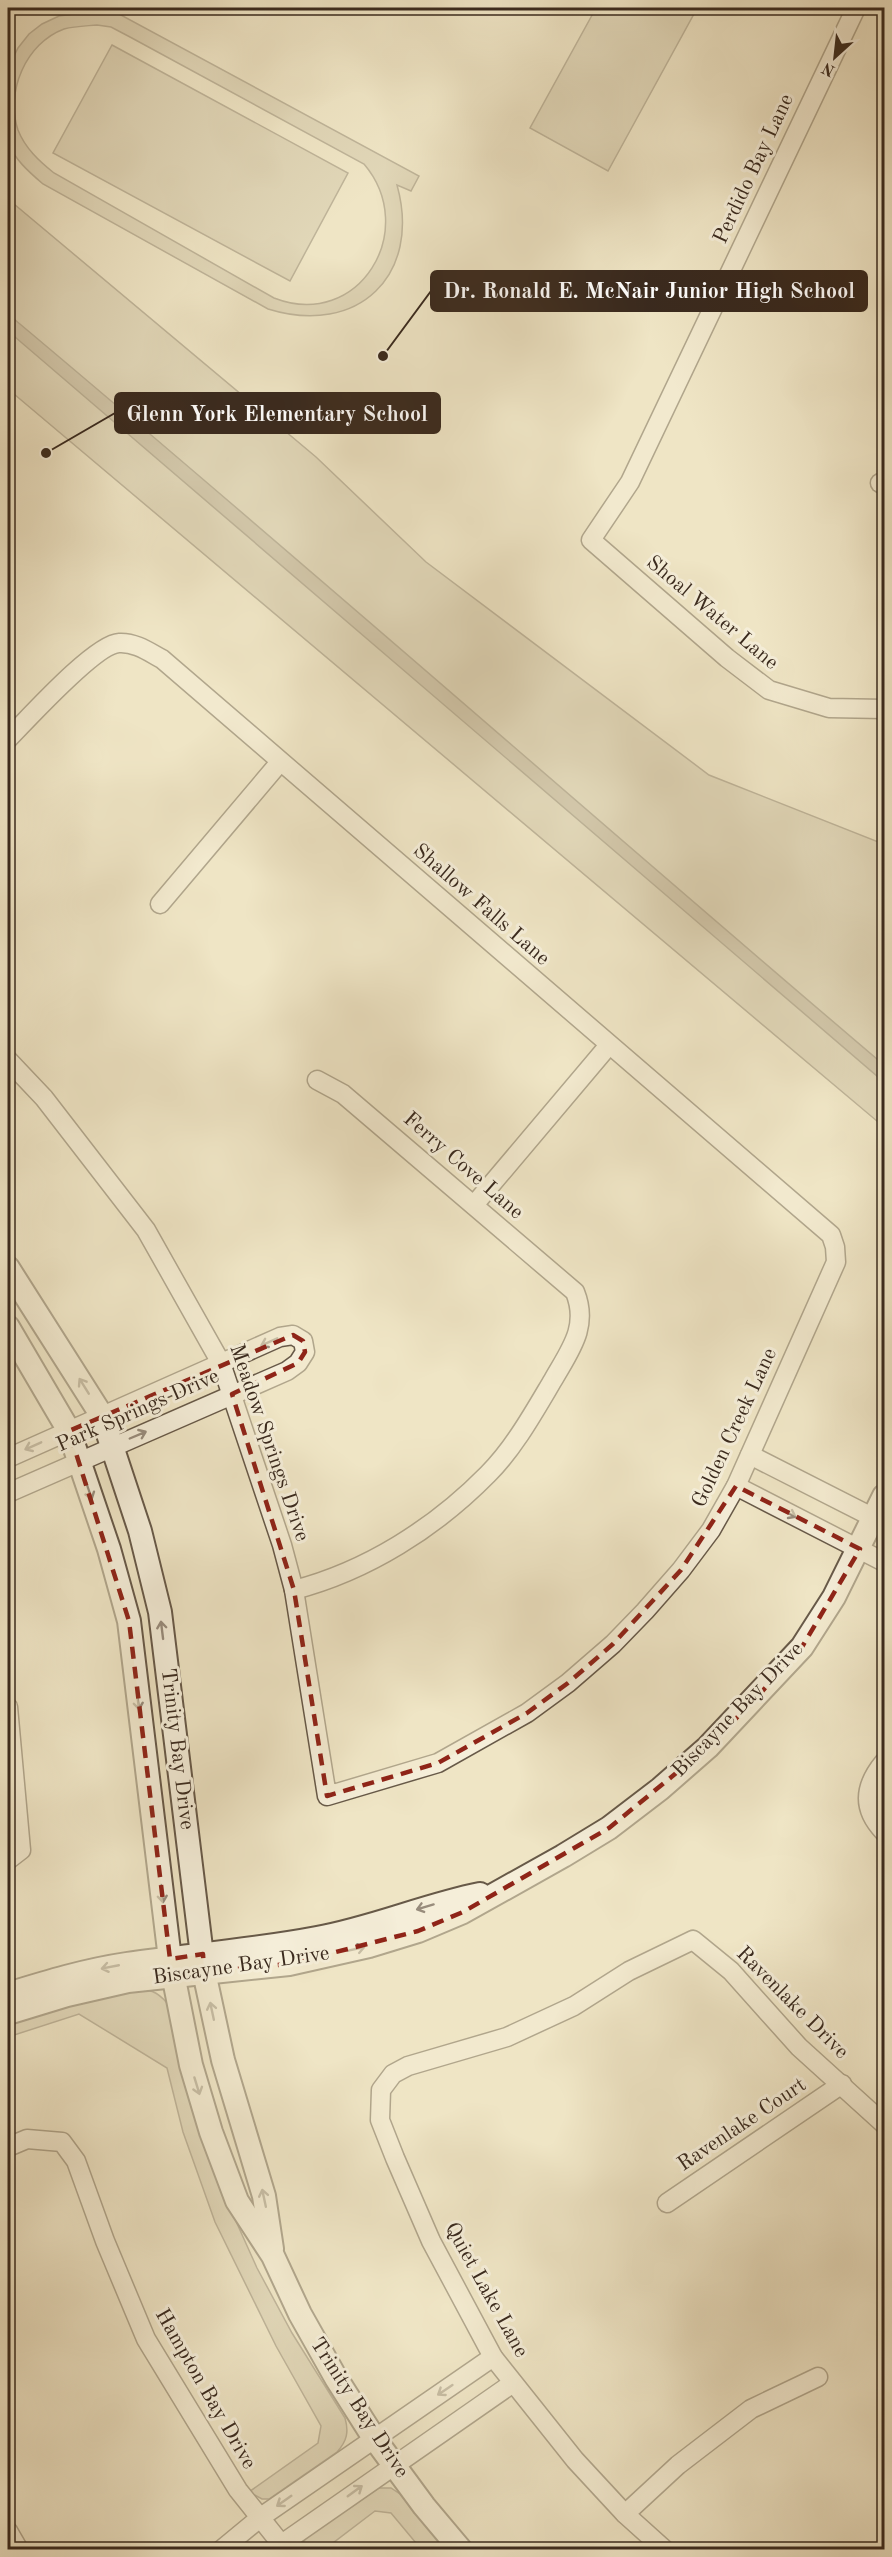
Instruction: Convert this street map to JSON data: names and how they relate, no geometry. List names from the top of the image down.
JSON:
{
  "streets": {
    "street": [
      "Perdido Bay Lane",
      "Shoal Water Lane",
      "Shallow Falls Lane",
      "Ferry Cove Lane",
      "Park Springs Drive",
      "Golden Creek Lane",
      "Meadow Springs Drive",
      "Biscayne Bay Drive",
      "Trinity Bay Drive",
      "Ravenlake Drive",
      "Ravenlake Court",
      "Quiet Lake Lane",
      "Hampton Bay Drive"
    ]
  },
  "crossings": [
    ["Perdido Bay Lane", "Shoal Water Lane"],
    ["Shallow Falls Lane", "Golden Creek Lane"],
    ["Ferry Cove Lane", "Meadow Springs Drive"],
    ["Park Springs Drive", "Meadow Springs Drive"],
    ["Park Springs Drive", "Trinity Bay Drive"],
    ["Golden Creek Lane", "Meadow Springs Drive"],
    ["Biscayne Bay Drive", "Trinity Bay Drive"],
    ["Ravenlake Drive", "Ravenlake Court"],
    ["Ravenlake Drive", "Quiet Lake Lane"]
  ],
  "places": ["Dr. Ronald E. McNair Junior High School", "Glenn York Elementary School"],
  "north": "bottom left"
}
